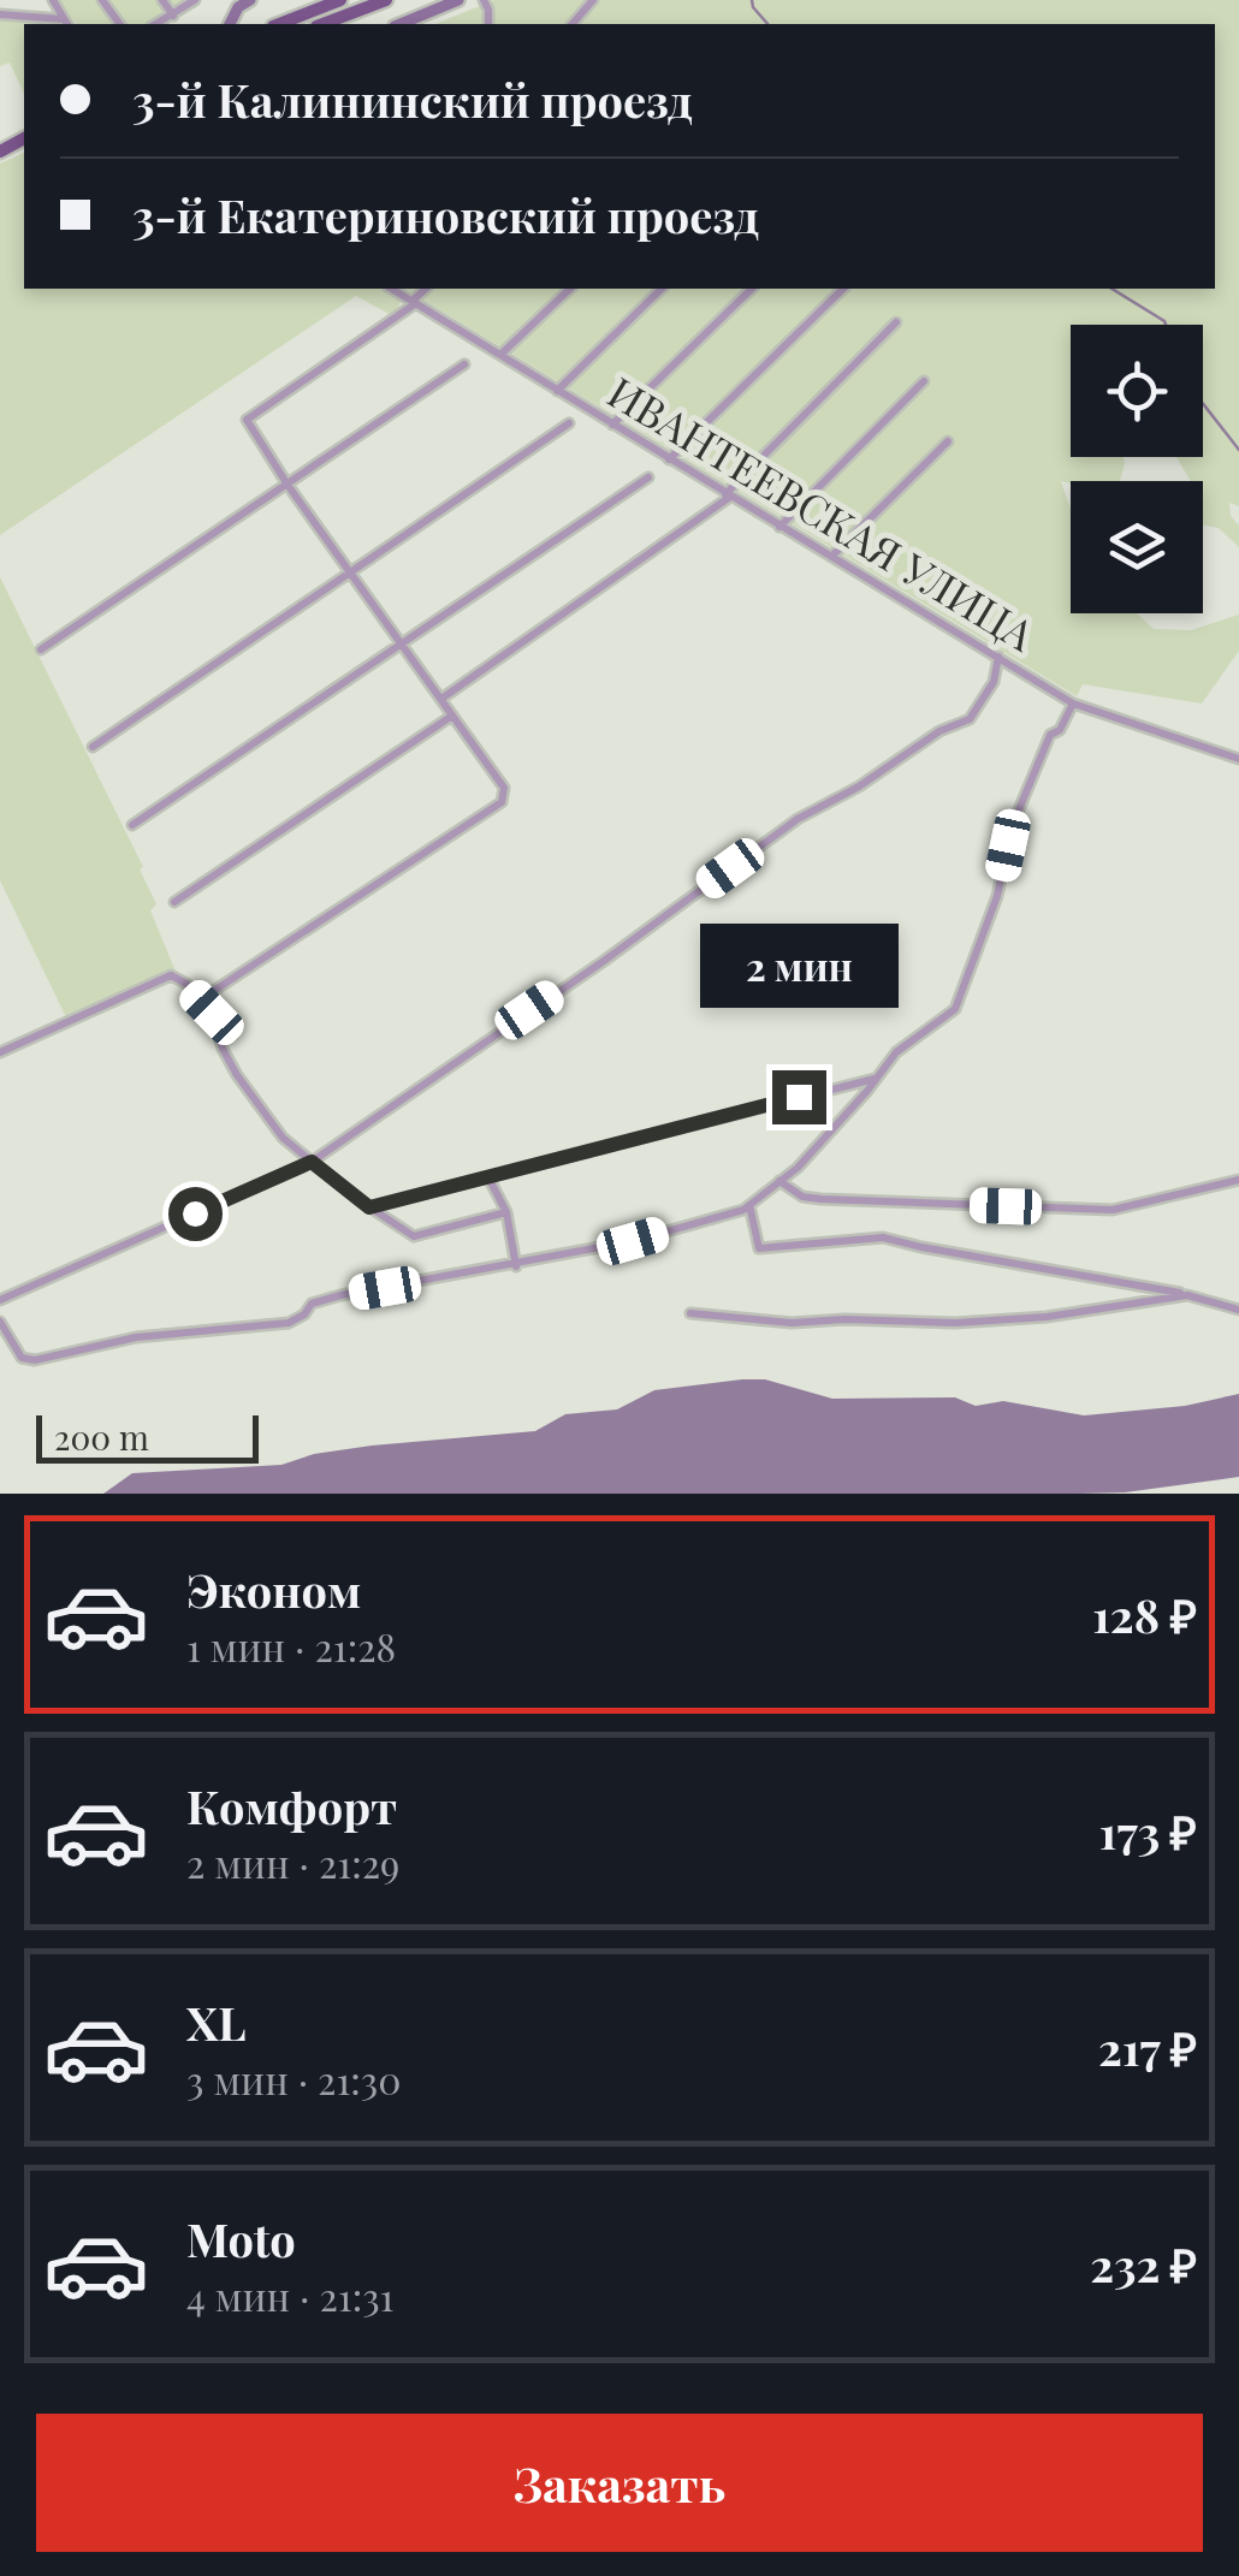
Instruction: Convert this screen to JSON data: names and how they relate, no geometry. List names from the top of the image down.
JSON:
{
  "streets": {
    "street": ["ИВАНТЕЕВСКАЯ УЛИЦА"]
  },
  "scale_bar": "200 m",
  "page": {
    "banner": ["3-й Калининский проезд", "3-й Екатериновский проезд"],
    "bubble": "2 мин",
    "scale": "200 m",
    "list": [
      {
        "name": "Эконом",
        "note": "1 мин · 21:28",
        "value": "128 ₽"
      },
      {
        "name": "Комфорт",
        "note": "2 мин · 21:29",
        "value": "173 ₽"
      },
      {
        "name": "XL",
        "note": "3 мин · 21:30",
        "value": "217 ₽"
      },
      {
        "name": "Moto",
        "note": "4 мин · 21:31",
        "value": "232 ₽"
      }
    ],
    "buttons": "Заказать"
  }
}
